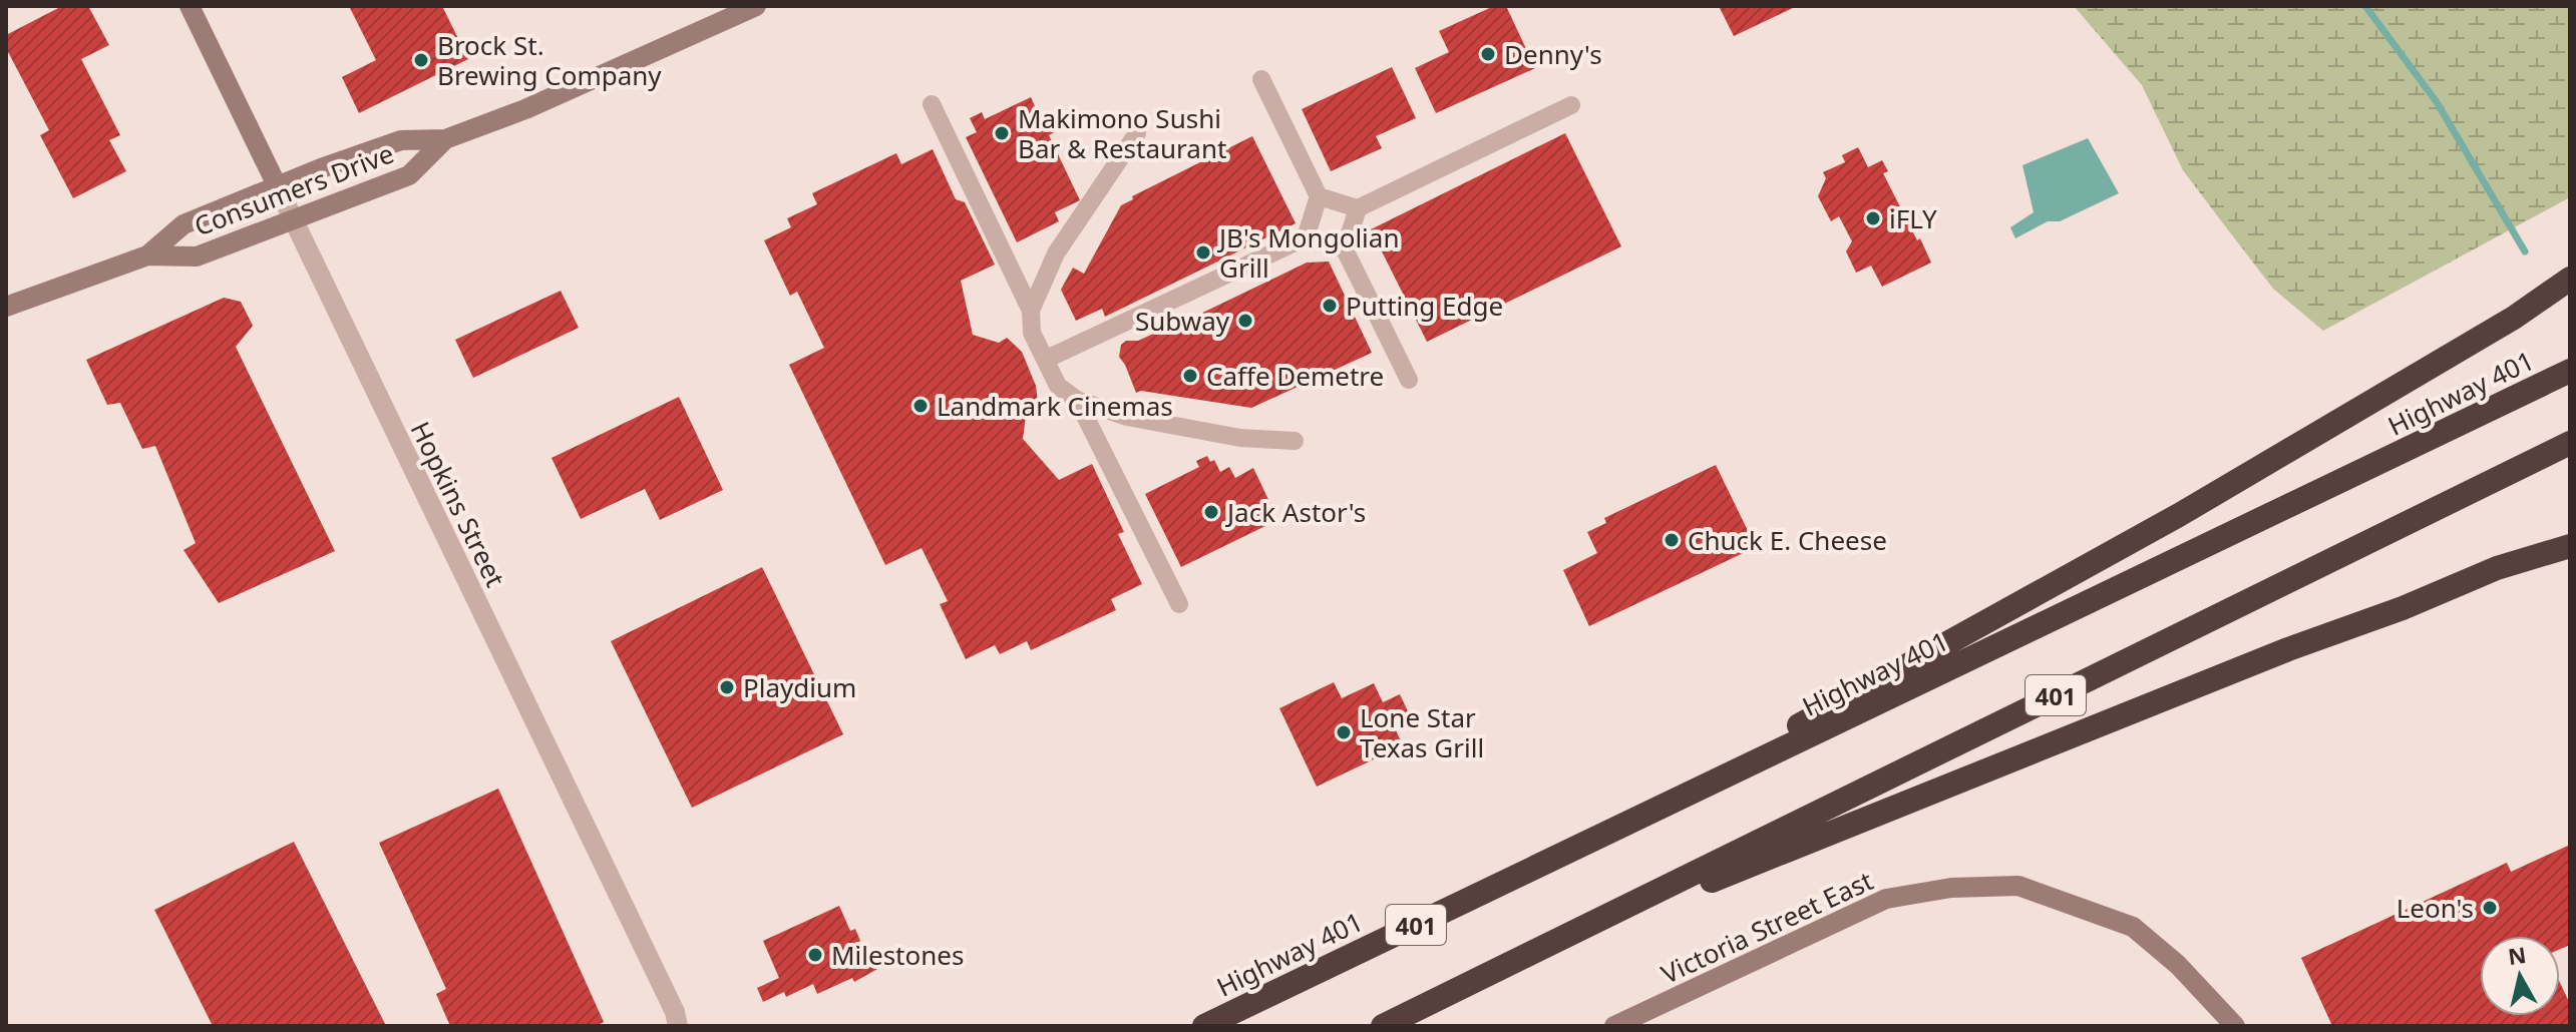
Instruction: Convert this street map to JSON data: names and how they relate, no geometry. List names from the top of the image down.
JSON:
{
  "streets": {
    "highway": ["Highway 401", "401"],
    "main road": ["Consumers Drive", "Hopkins Street", "Victoria Street East"]
  },
  "crossings": [
    ["Consumers Drive", "Hopkins Street"]
  ],
  "places": [
    "Denny's",
    "Brock St. Brewing Company",
    "Makimono Sushi Bar & Restaurant",
    "iFLY",
    "JB's Mongolian Grill",
    "Putting Edge",
    "Subway",
    "Caffe Demetre",
    "Landmark Cinemas",
    "Jack Astor's",
    "Chuck E. Cheese",
    "Playdium",
    "Lone Star Texas Grill",
    "Leon's",
    "Milestones"
  ],
  "north": "top"
}
